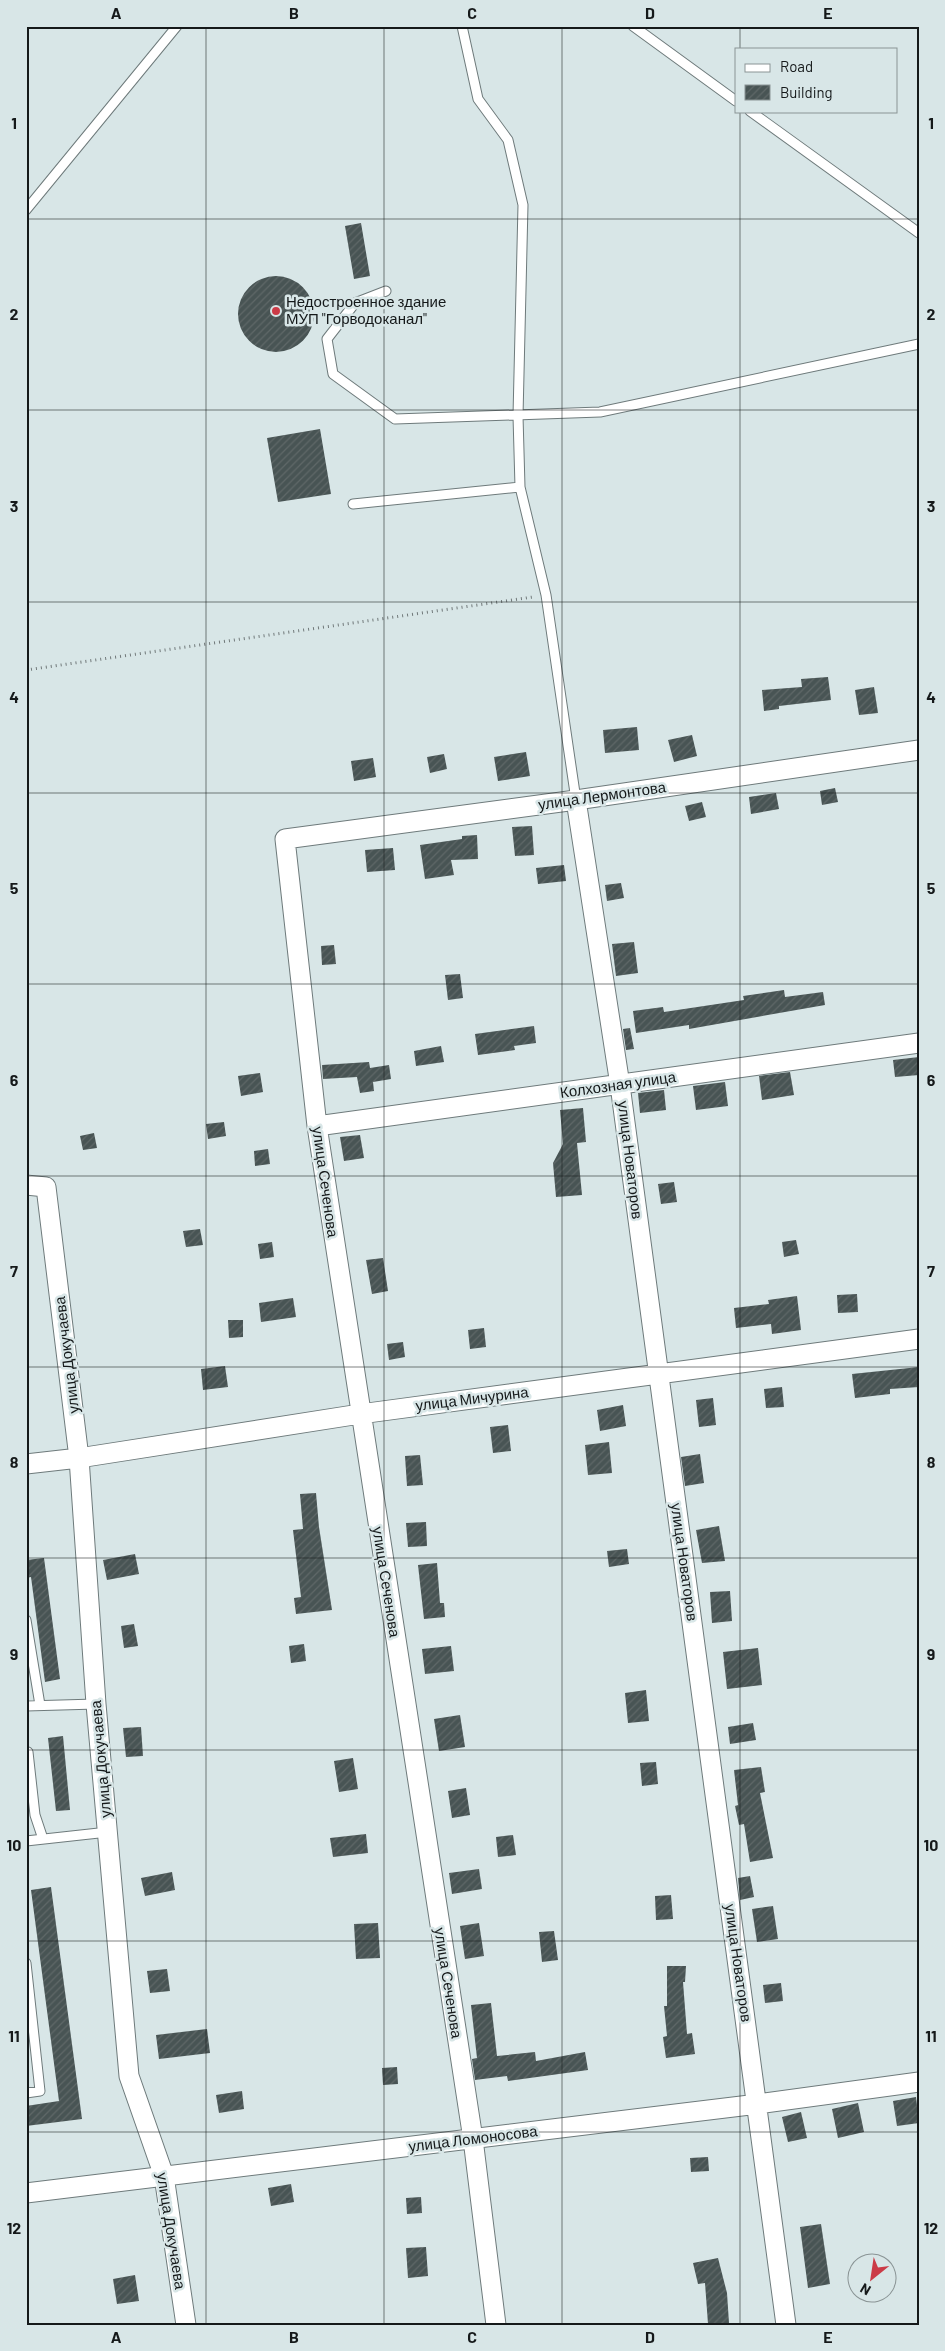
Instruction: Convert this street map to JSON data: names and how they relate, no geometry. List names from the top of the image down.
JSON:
{
  "streets": {
    "street": [
      "улица Лермонтова",
      "Колхозная улица",
      "улица Новаторов",
      "улица Сеченова",
      "улица Докучаева",
      "улица Мичурина",
      "улица Ломоносова"
    ]
  },
  "crossings": [
    ["улица Лермонтова", "улица Новаторов"],
    ["улица Лермонтова", "улица Сеченова"],
    ["Колхозная улица", "улица Новаторов"],
    ["Колхозная улица", "улица Сеченова"],
    ["улица Новаторов", "улица Мичурина"],
    ["улица Новаторов", "улица Ломоносова"],
    ["улица Сеченова", "улица Мичурина"],
    ["улица Сеченова", "улица Ломоносова"],
    ["улица Докучаева", "улица Мичурина"],
    ["улица Докучаева", "улица Ломоносова"]
  ],
  "places": ["Недостроенное здание МУП \"Горводоканал\""],
  "legend": ["Road", "Building"],
  "north": "bottom left",
  "grid": {
    "columns": [
      "A",
      "B",
      "C",
      "D",
      "E"
    ],
    "rows": [
      "1",
      "2",
      "3",
      "4",
      "5",
      "6",
      "7",
      "8",
      "9",
      "10",
      "11",
      "12"
    ]
  }
}
